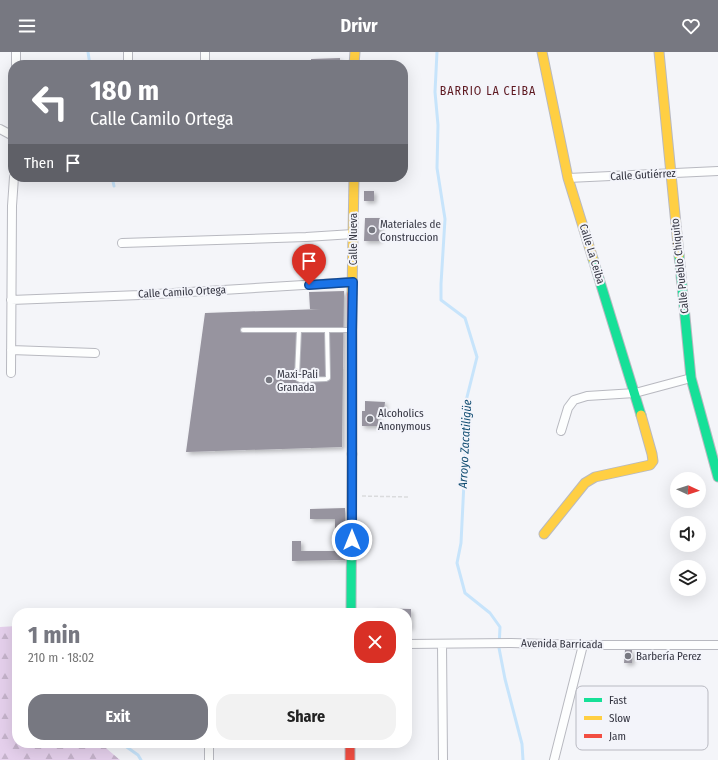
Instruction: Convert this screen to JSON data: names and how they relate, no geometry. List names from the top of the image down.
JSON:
{
  "streets": {
    "street": [
      "Calle Gutiérrez",
      "Calle Nueva",
      "Calle La Ceiba",
      "Calle Pueblo Chiquito",
      "Calle Camilo Ortega",
      "Avenida Barricada"
    ]
  },
  "crossings": [
    ["Calle Gutiérrez", "Calle La Ceiba"],
    ["Calle Gutiérrez", "Calle Pueblo Chiquito"],
    ["Calle Nueva", "Calle Camilo Ortega"]
  ],
  "districts": ["BARRIO LA CEIBA"],
  "water": ["Arroyo Zacatiligüe"],
  "places": [
    "Materiales de Construccion",
    "Maxi-Pali Granada",
    "Alcoholics Anonymous",
    "Barbería Perez"
  ],
  "legend": ["Fast", "Slow", "Jam"],
  "north": "right",
  "page": {
    "header": "Drivr",
    "turn": ["180 m", "Calle Camilo Ortega"],
    "then": "Then",
    "heading": ["1 min", "210 m · 18:02"],
    "buttons": ["Exit", "Share"]
  }
}
